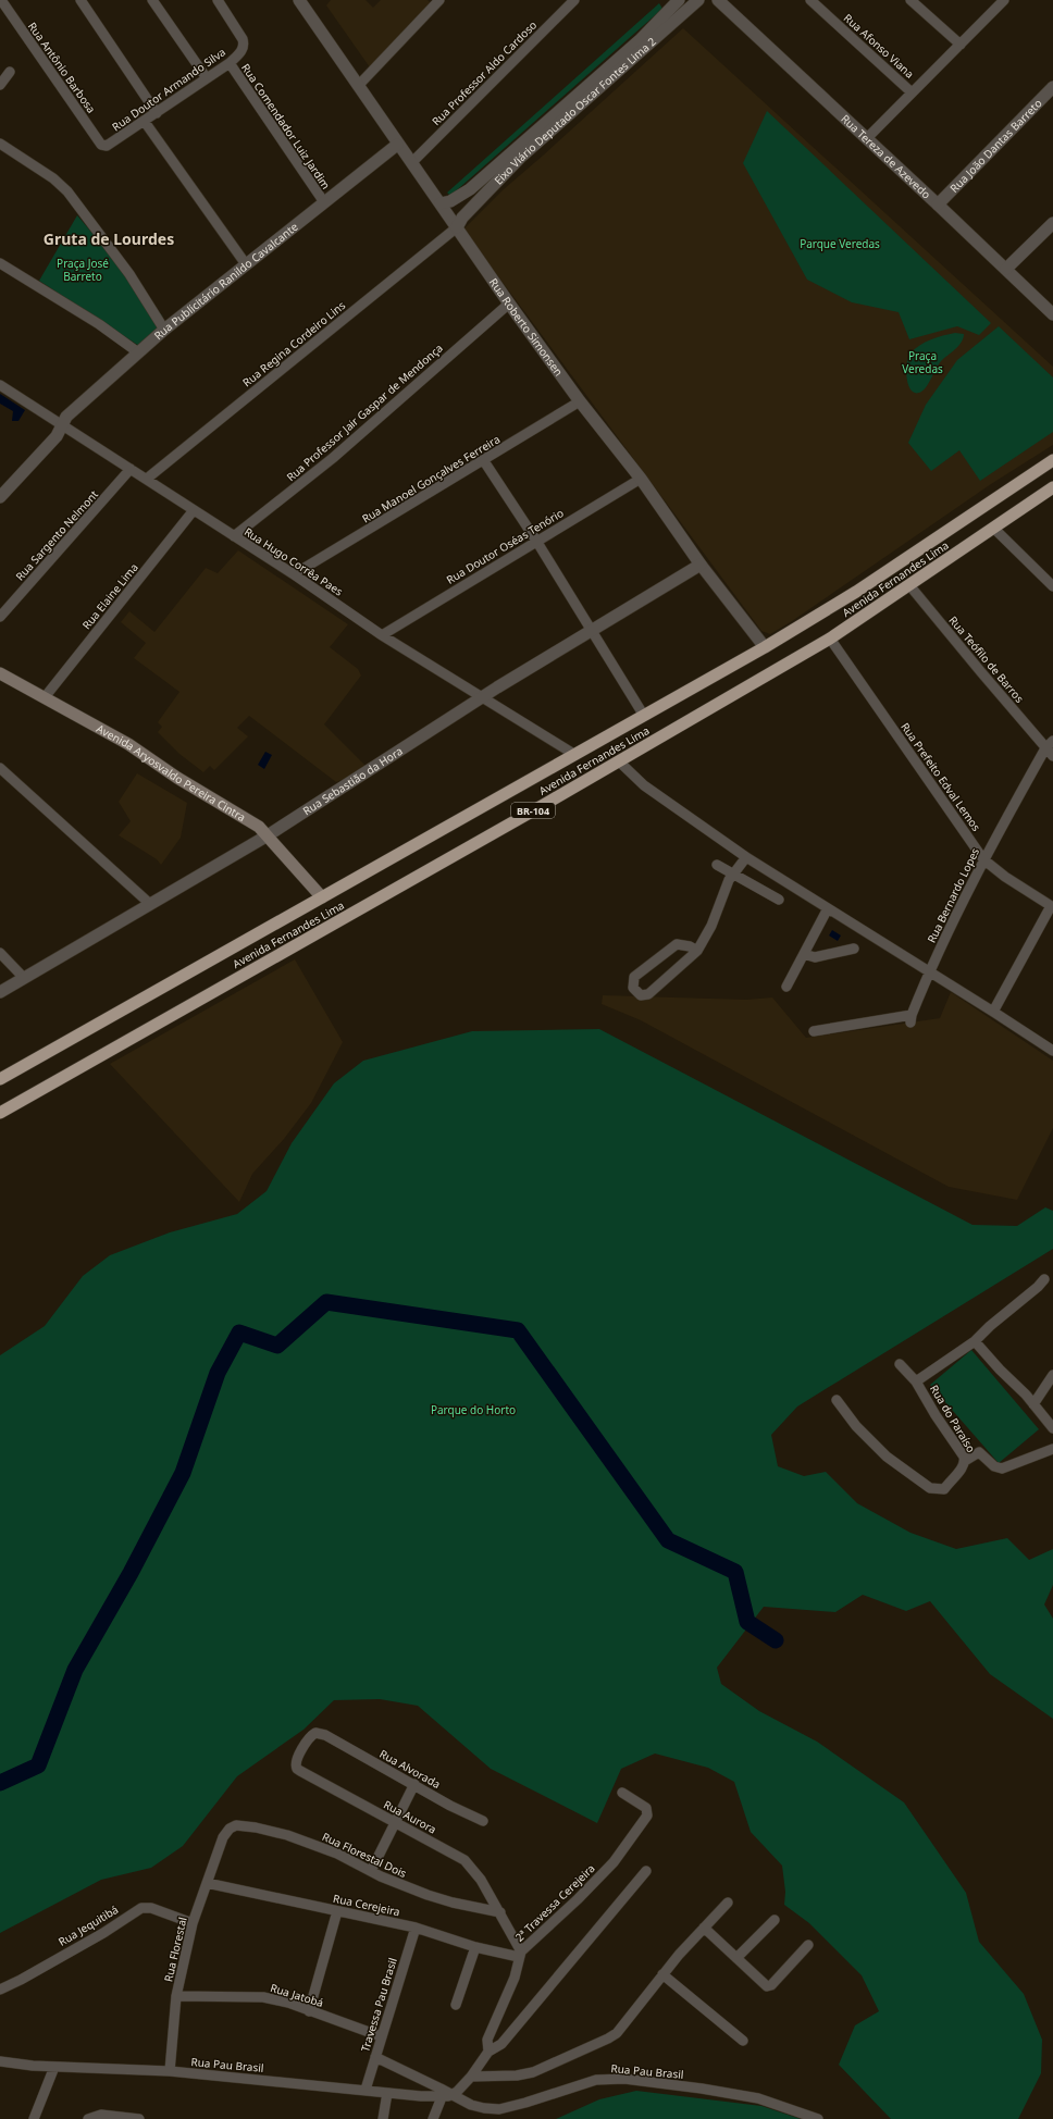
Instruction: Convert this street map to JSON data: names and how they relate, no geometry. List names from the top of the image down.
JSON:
{
  "streets": {
    "highway": ["Avenida Fernandes Lima", "BR-104"],
    "main road": ["Avenida Aryosvaldo Pereira Cintra"],
    "street": [
      "Rua Afonso Viana",
      "Rua Antônio Barbosa",
      "Rua Professor Aldo Cardoso",
      "Rua Doutor Armando Silva",
      "Eixo Viário Deputado Oscar Fontes Lima 2",
      "Rua Comendador Luiz Jardim",
      "Rua João Dantas Barreto",
      "Rua Tereza de Azevedo",
      "Rua Publicitário Ranildo Cavalcante",
      "Rua Roberto Simonsen",
      "Rua Regina Cordeiro Lins",
      "Rua Professor Jair Gaspar de Mendonça",
      "Rua Manoel Gonçalves Ferreira",
      "Rua Sargento Nelmont",
      "Rua Doutor Oséas Tenório",
      "Rua Hugo Corrêa Paes",
      "Rua Elaine Lima",
      "Rua Teófilo de Barros",
      "Rua Prefeito Edval Lemos",
      "Rua Sebastião da Hora",
      "Rua Bernardo Lopes",
      "Rua do Paraíso",
      "Rua Alvorada",
      "Rua Aurora",
      "Rua Florestal Dois",
      "2ª Travessa Cerejeira",
      "Rua Cerejeira",
      "Rua Jequitibá",
      "Rua Florestal",
      "Rua Jatobá",
      "Travessa Pau Brasil",
      "Rua Pau Brasil"
    ]
  },
  "crossings": [
    ["Rua Antônio Barbosa", "Rua Doutor Armando Silva"],
    ["Rua Professor Aldo Cardoso", "Rua Roberto Simonsen"],
    ["Rua Doutor Armando Silva", "Rua Comendador Luiz Jardim"],
    ["Eixo Viário Deputado Oscar Fontes Lima 2", "Rua Roberto Simonsen"],
    ["Eixo Viário Deputado Oscar Fontes Lima 2", "Rua Regina Cordeiro Lins"],
    ["Rua Comendador Luiz Jardim", "Rua Publicitário Ranildo Cavalcante"],
    ["Rua João Dantas Barreto", "Rua Tereza de Azevedo"],
    ["Rua Publicitário Ranildo Cavalcante", "Rua Roberto Simonsen"],
    ["Rua Publicitário Ranildo Cavalcante", "Rua Hugo Corrêa Paes"],
    ["Rua Roberto Simonsen", "Rua Regina Cordeiro Lins"],
    ["Rua Roberto Simonsen", "Rua Professor Jair Gaspar de Mendonça"],
    ["Rua Roberto Simonsen", "Rua Manoel Gonçalves Ferreira"],
    ["Rua Roberto Simonsen", "Rua Doutor Oséas Tenório"],
    ["Rua Roberto Simonsen", "Avenida Fernandes Lima"],
    ["Rua Roberto Simonsen", "Rua Sebastião da Hora"],
    ["Rua Regina Cordeiro Lins", "Rua Hugo Corrêa Paes"],
    ["Rua Professor Jair Gaspar de Mendonça", "Rua Hugo Corrêa Paes"],
    ["Rua Manoel Gonçalves Ferreira", "Rua Hugo Corrêa Paes"],
    ["Rua Sargento Nelmont", "Rua Hugo Corrêa Paes"],
    ["Rua Doutor Oséas Tenório", "Rua Hugo Corrêa Paes"],
    ["Rua Hugo Corrêa Paes", "Avenida Fernandes Lima"],
    ["Rua Hugo Corrêa Paes", "Rua Elaine Lima"],
    ["Rua Hugo Corrêa Paes", "Rua Sebastião da Hora"],
    ["Avenida Fernandes Lima", "Rua Teófilo de Barros"],
    ["Avenida Fernandes Lima", "Avenida Aryosvaldo Pereira Cintra"],
    ["Avenida Fernandes Lima", "Rua Prefeito Edval Lemos"],
    ["Rua Elaine Lima", "Avenida Aryosvaldo Pereira Cintra"],
    ["Rua Teófilo de Barros", "Rua Bernardo Lopes"],
    ["Avenida Aryosvaldo Pereira Cintra", "Rua Sebastião da Hora"],
    ["Rua Prefeito Edval Lemos", "Rua Bernardo Lopes"],
    ["Rua Alvorada", "Rua Aurora"],
    ["Rua Aurora", "Rua Florestal Dois"],
    ["Rua Aurora", "2ª Travessa Cerejeira"],
    ["Rua Aurora", "Rua Cerejeira"],
    ["Rua Florestal Dois", "Rua Florestal"],
    ["2ª Travessa Cerejeira", "Rua Cerejeira"],
    ["Rua Cerejeira", "Rua Florestal"],
    ["Rua Cerejeira", "Travessa Pau Brasil"],
    ["Rua Jequitibá", "Rua Florestal"],
    ["Rua Florestal", "Rua Jatobá"],
    ["Rua Florestal", "Rua Pau Brasil"],
    ["Rua Jatobá", "Travessa Pau Brasil"],
    ["Travessa Pau Brasil", "Rua Pau Brasil"]
  ],
  "districts": ["Gruta de Lourdes"],
  "parks": [
    "Parque Veredas",
    "Praça José Barreto",
    "Praça Veredas",
    "Parque do Horto"
  ]
}
